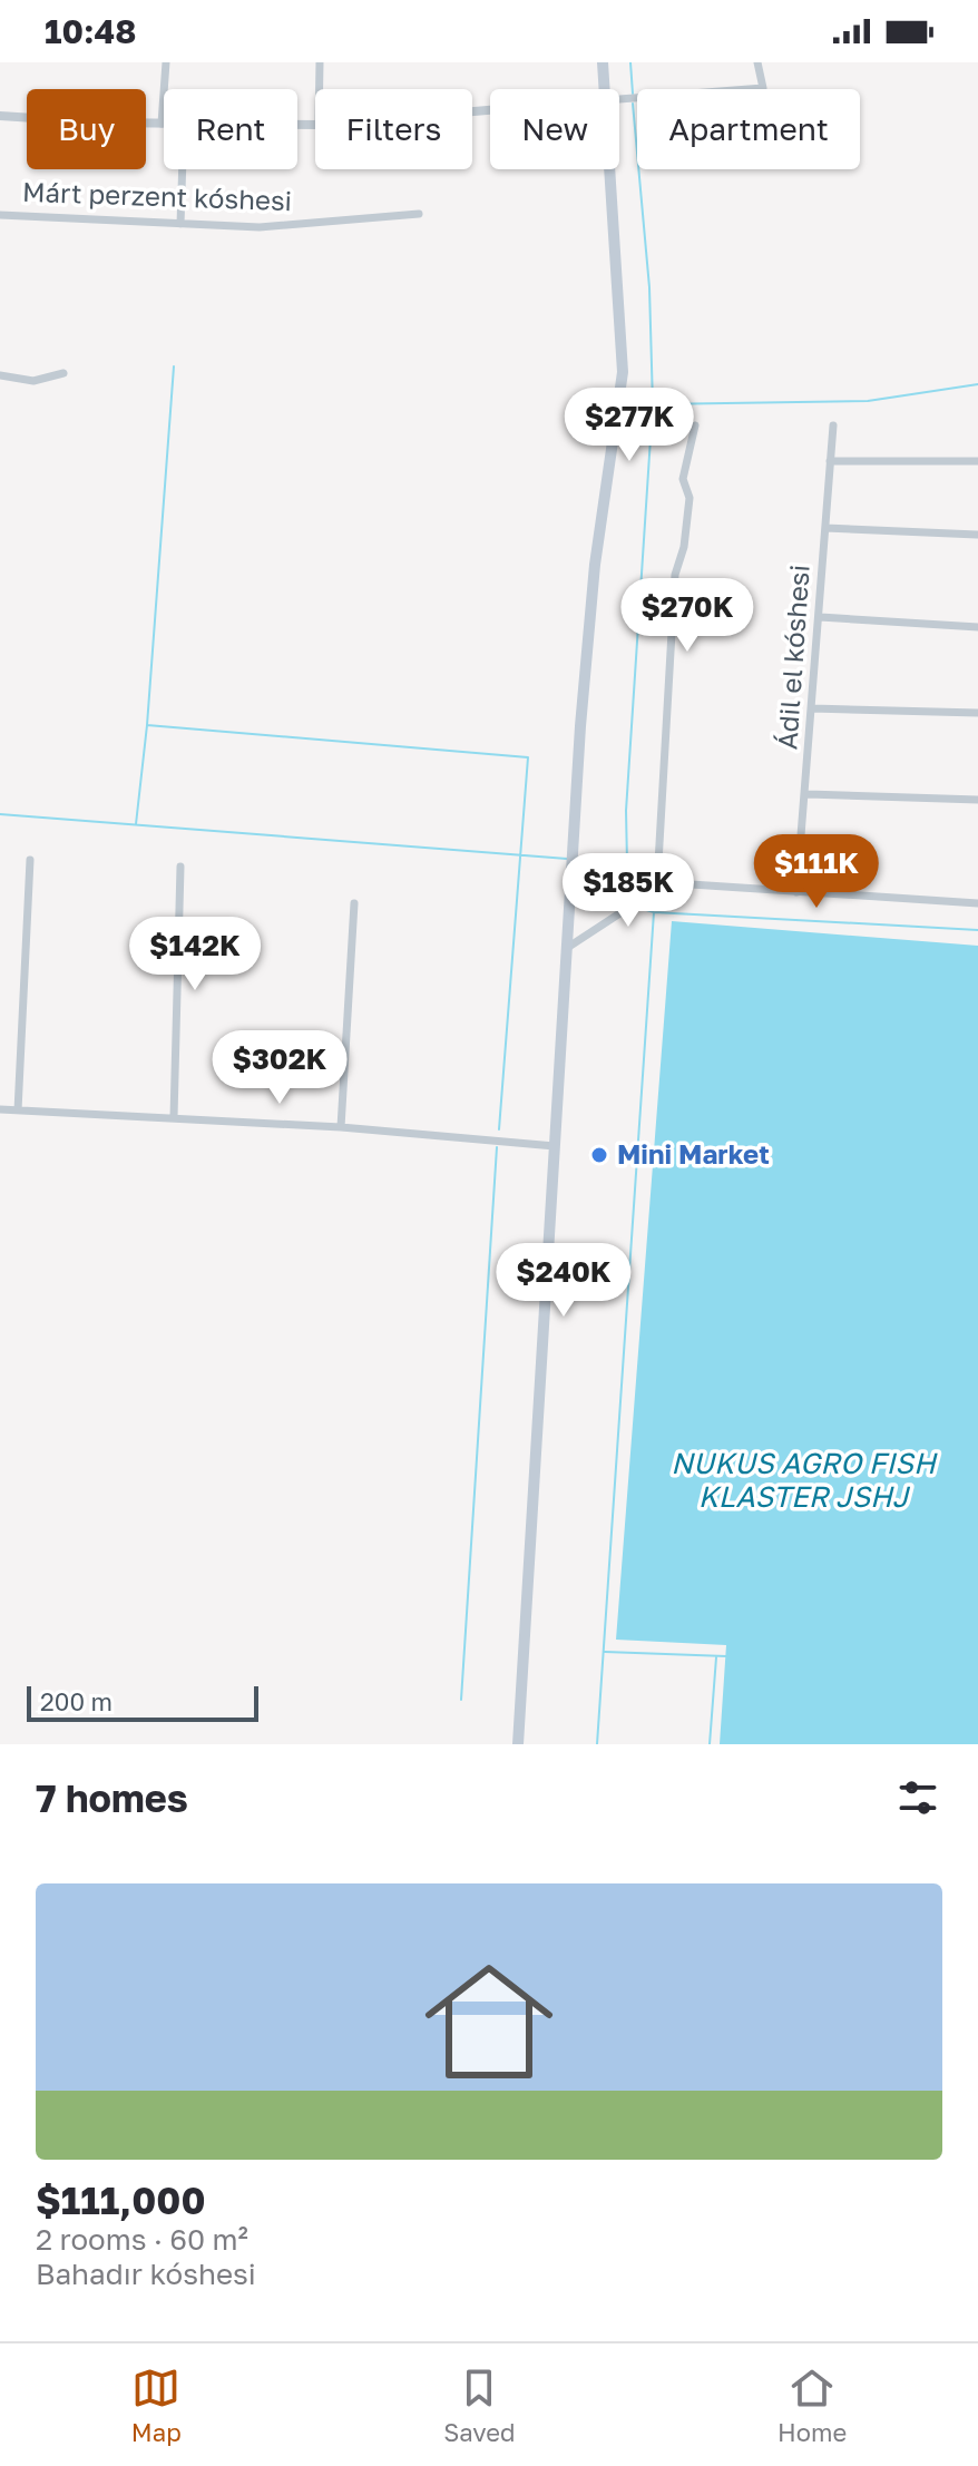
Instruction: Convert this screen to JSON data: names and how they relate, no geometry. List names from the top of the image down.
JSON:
{
  "streets": {
    "street": ["Márt perzent kóshesi", "Ádil el kóshesi"]
  },
  "water": ["NUKUS AGRO FISH KLASTER JSHJ"],
  "places": ["Mini Market"],
  "scale_bar": "200 m",
  "page": {
    "status": "10:48",
    "chip": [
      "Buy",
      "Rent",
      "Filters",
      "New",
      "Apartment"
    ],
    "price": [
      "$277K",
      "$270K",
      "$111K",
      "$185K",
      "$142K",
      "$302K",
      "$240K"
    ],
    "scale": "200 m",
    "heading": "7 homes",
    "list": [
      {
        "name": "$111,000",
        "note": "2 rooms · 60 m² · Bahadır kóshesi"
      }
    ],
    "tabs": ["Map", "Saved", "Home"]
  }
}
